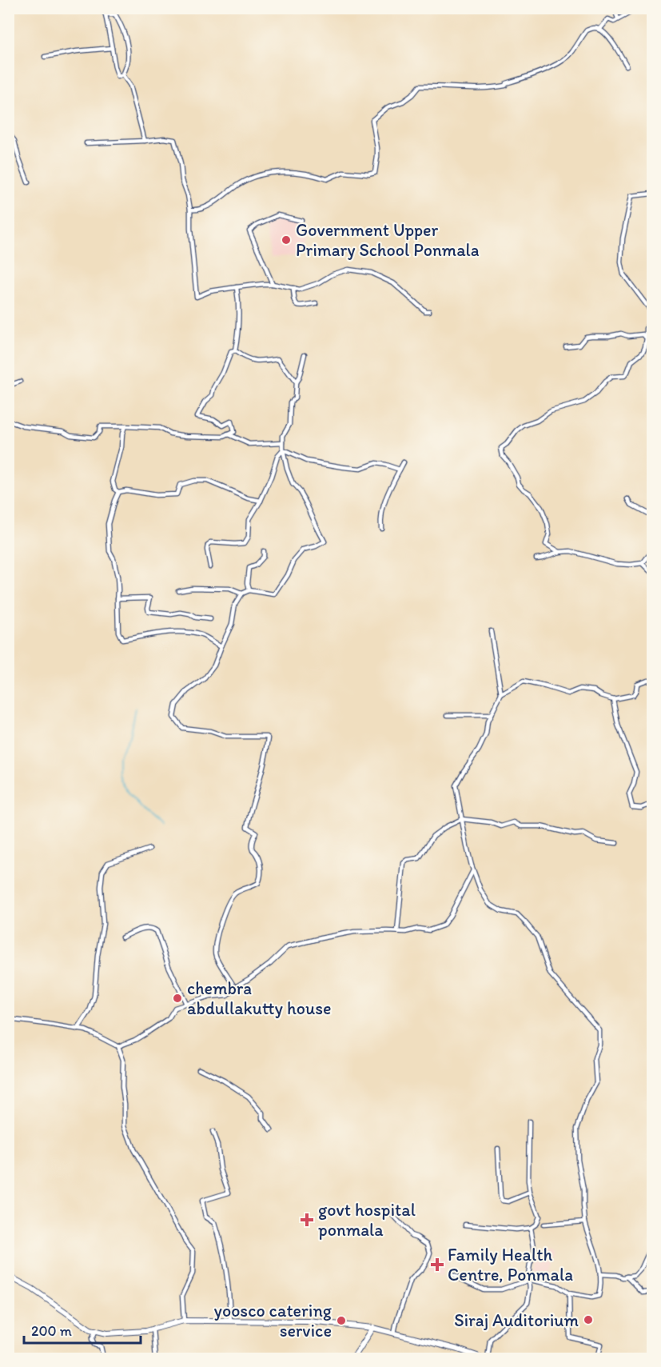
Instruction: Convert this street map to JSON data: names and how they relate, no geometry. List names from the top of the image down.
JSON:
{
  "places": {
    "other": [
      "Government Upper Primary School Ponmala",
      "chembra abdullakutty house",
      "Siraj Auditorium",
      "yoosco catering service"
    ],
    "health": ["govt hospital ponmala", "Family Health Centre, Ponmala"]
  },
  "scale_bar": "200 m"
}
